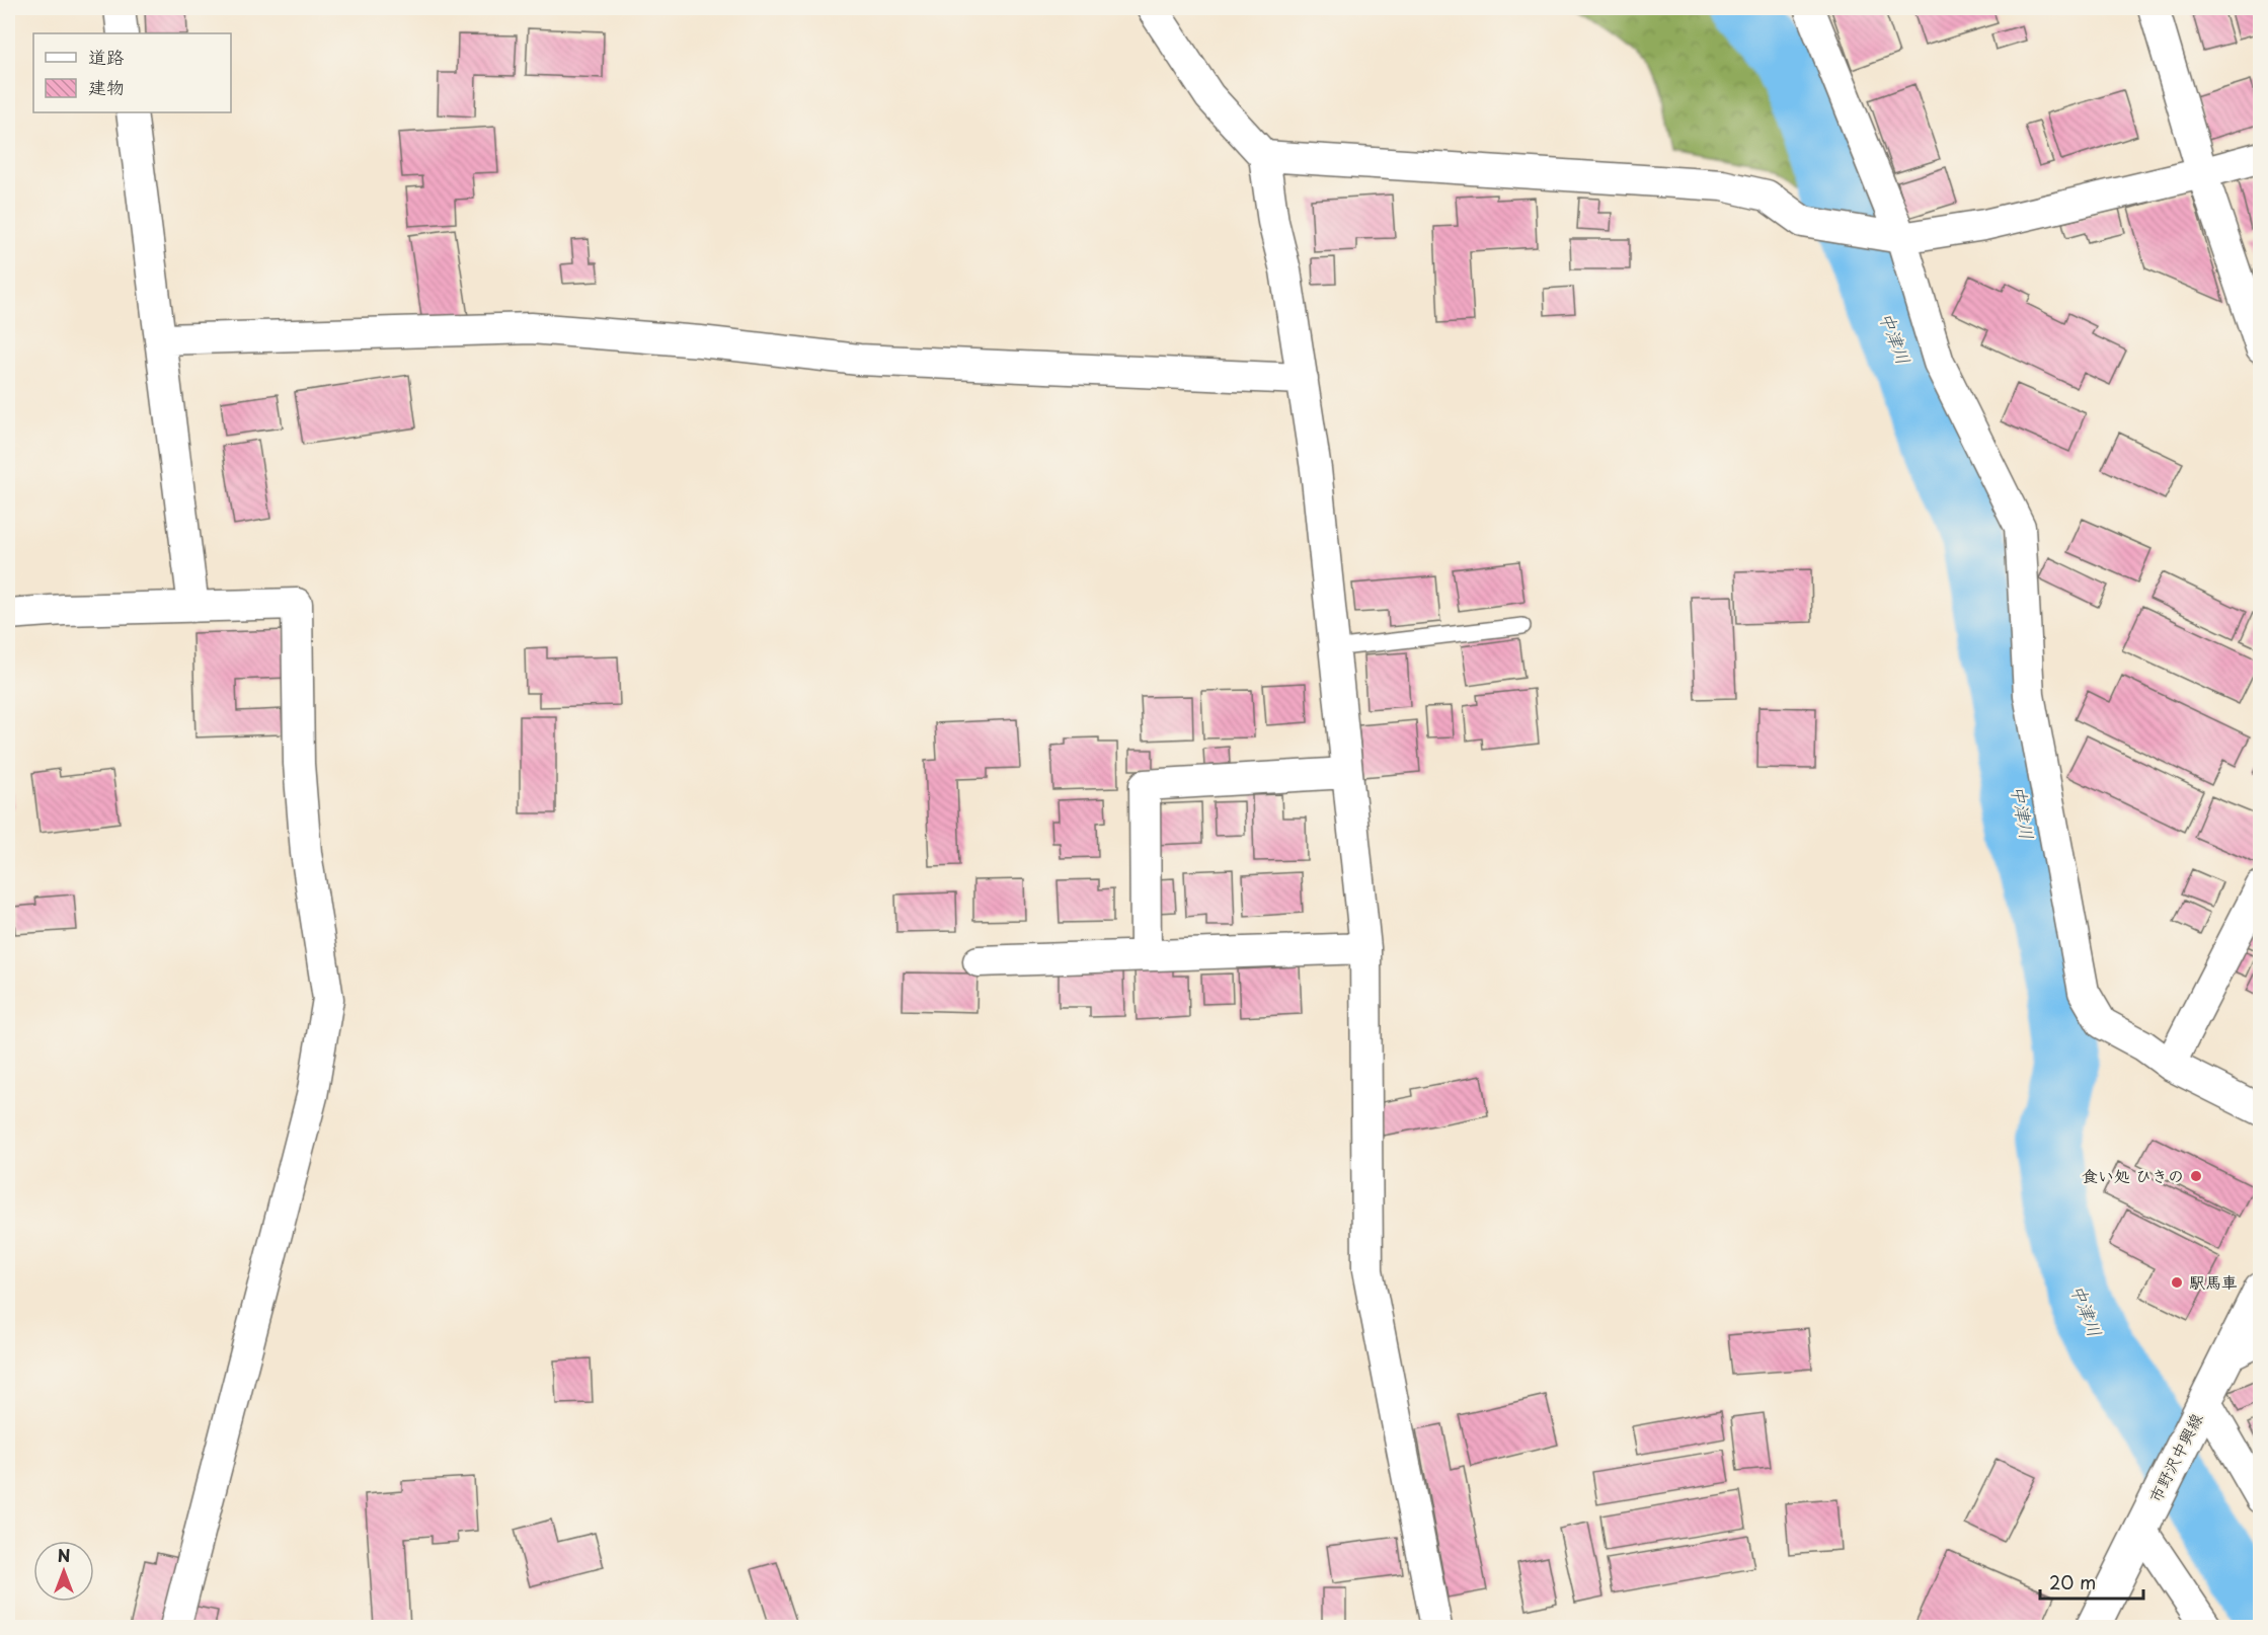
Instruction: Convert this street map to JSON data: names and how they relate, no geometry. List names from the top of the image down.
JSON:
{
  "streets": {
    "main road": ["市野沢中興線"]
  },
  "water": ["中津川"],
  "places": ["食い処 ひきの", "駅馬車"],
  "legend": ["道路", "建物"],
  "scale_bar": "20 m",
  "north": "top"
}
